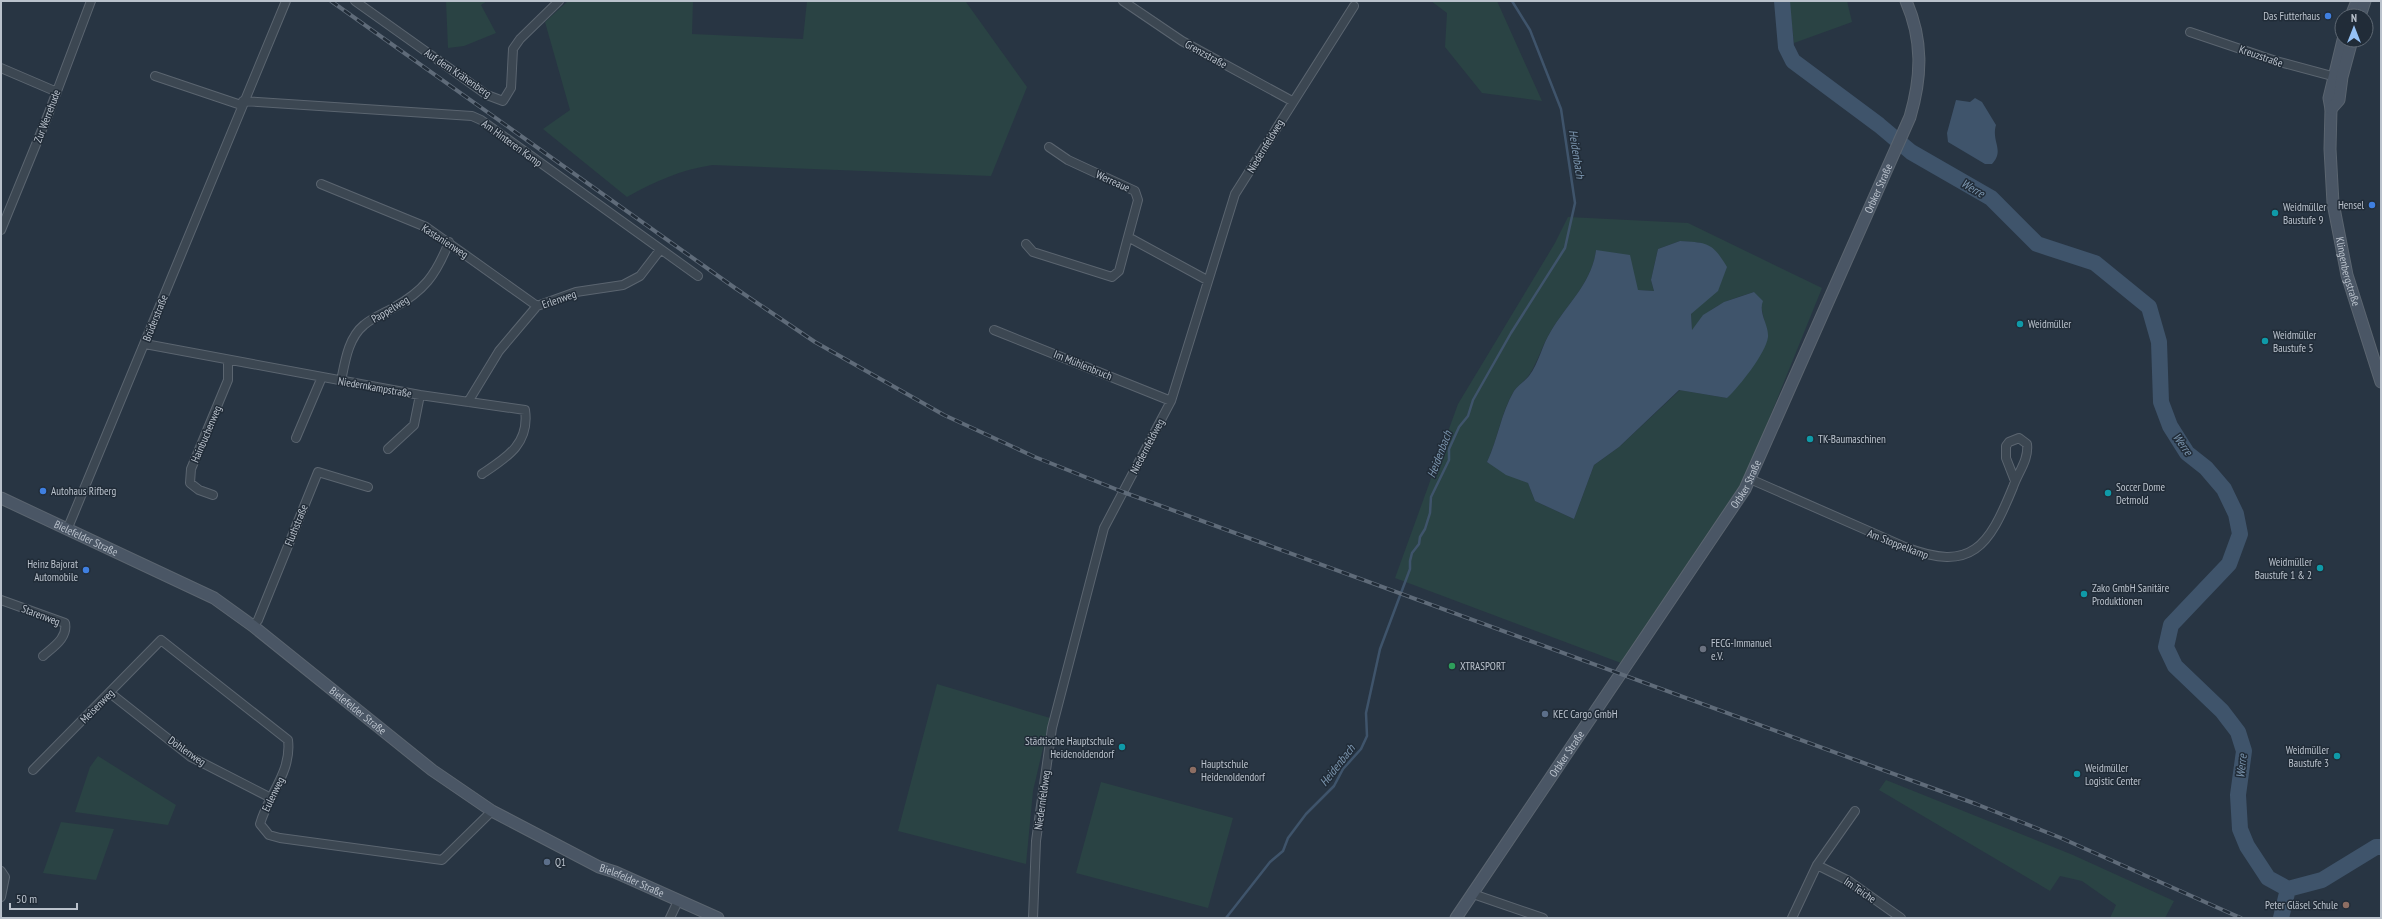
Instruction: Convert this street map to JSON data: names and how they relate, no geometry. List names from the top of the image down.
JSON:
{
  "streets": {
    "main road": ["Orbker Straße", "Klingenbergstraße", "Bielefelder Straße"],
    "street": [
      "Grenzstraße",
      "Kreuzstraße",
      "Auf dem Krähenberg",
      "Zur Werrehude",
      "Am Hinteren Kamp",
      "Niedernfeldweg",
      "Werreaue",
      "Kastanienweg",
      "Erlenweg",
      "Pappelweg",
      "Brüderstraße",
      "Im Mühlenbruch",
      "Niedernkampstraße",
      "Hainbuchenweg",
      "Fluthstraße",
      "Am Stoppelkamp",
      "Starenweg",
      "Meisenweg",
      "Dohlenweg",
      "Eulenweg",
      "Im Teiche"
    ]
  },
  "crossings": [
    ["Grenzstraße", "Niedernfeldweg"],
    ["Kreuzstraße", "Klingenbergstraße"],
    ["Am Hinteren Kamp", "Erlenweg"],
    ["Am Hinteren Kamp", "Brüderstraße"],
    ["Niedernfeldweg", "Im Mühlenbruch"],
    ["Orbker Straße", "Am Stoppelkamp"],
    ["Kastanienweg", "Erlenweg"],
    ["Kastanienweg", "Pappelweg"],
    ["Erlenweg", "Niedernkampstraße"],
    ["Pappelweg", "Niedernkampstraße"],
    ["Brüderstraße", "Niedernkampstraße"],
    ["Brüderstraße", "Bielefelder Straße"],
    ["Niedernkampstraße", "Hainbuchenweg"],
    ["Fluthstraße", "Bielefelder Straße"],
    ["Bielefelder Straße", "Eulenweg"],
    ["Meisenweg", "Dohlenweg"],
    ["Meisenweg", "Eulenweg"],
    ["Dohlenweg", "Eulenweg"]
  ],
  "water": ["Heidenbach", "Werre"],
  "places": [
    "Das Futterhaus",
    "Hensel",
    "Weidmüller Baustufe 9",
    "Weidmüller",
    "Weidmüller Baustufe 5",
    "TK-Baumaschinen",
    "Autohaus Rifberg",
    "Soccer Dome Detmold",
    "Weidmüller Baustufe 1 & 2",
    "Heinz Bajorat Automobile",
    "Zako GmbH Sanitäre Produktionen",
    "FECG-Immanuel e.V.",
    "XTRASPORT",
    "KEC Cargo GmbH",
    "Städtische Hauptschule Heidenoldendorf",
    "Weidmüller Baustufe 3",
    "Hauptschule Heidenoldendorf",
    "Weidmüller Logistic Center",
    "Q1",
    "Peter Gläsel Schule"
  ],
  "scale_bar": "50 m",
  "north": "top"
}
